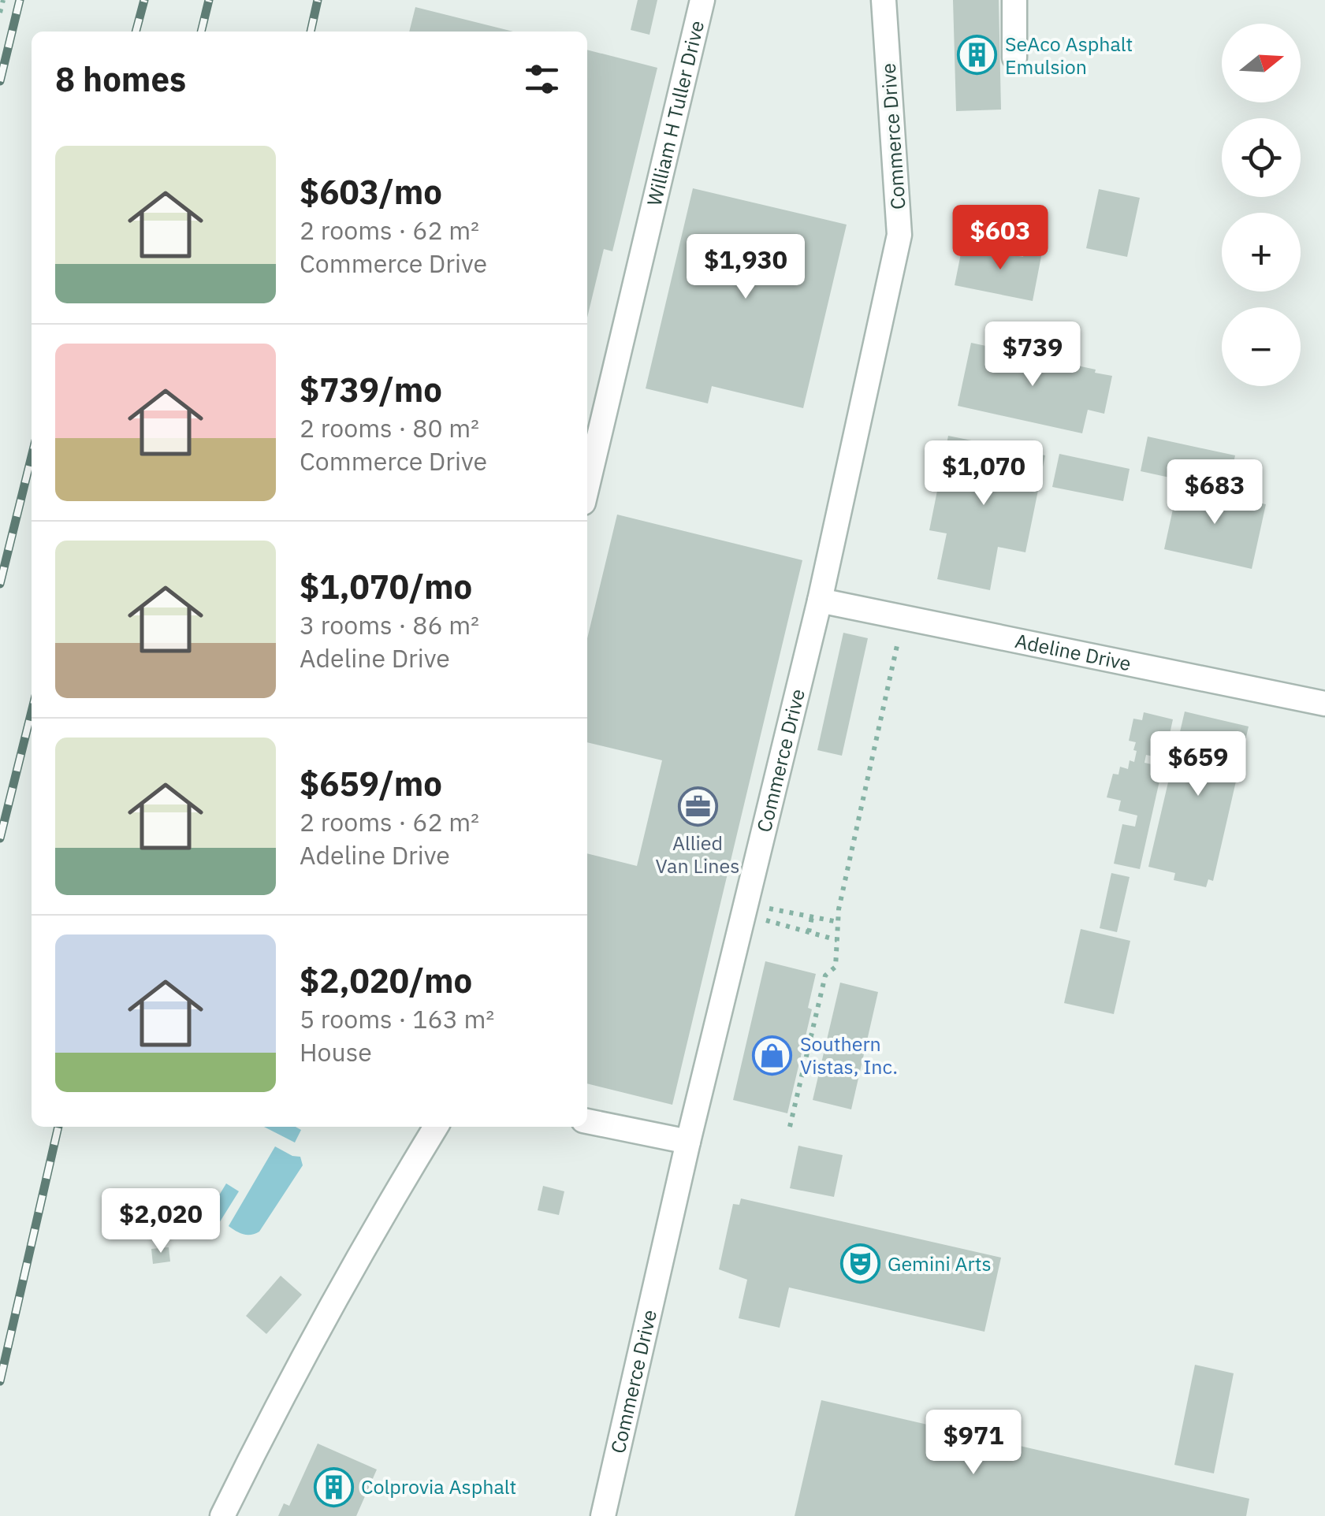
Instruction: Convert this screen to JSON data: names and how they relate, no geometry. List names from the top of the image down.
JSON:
{
  "streets": {
    "street": ["William H Tuller Drive", "Commerce Drive", "Adeline Drive"]
  },
  "crossings": [
    ["Commerce Drive", "Adeline Drive"]
  ],
  "places": {
    "building": ["SeAco Asphalt Emulsion", "Colprovia Asphalt"],
    "office": ["Allied Van Lines"],
    "shop": ["Southern Vistas, Inc."],
    "theatre": ["Gemini Arts"]
  },
  "north": "right",
  "page": {
    "map_buttons": ["+", "−"],
    "heading": "8 homes",
    "list": [
      {
        "name": "$603/mo",
        "note": "2 rooms · 62 m² · Commerce Drive"
      },
      {
        "name": "$739/mo",
        "note": "2 rooms · 80 m² · Commerce Drive"
      },
      {
        "name": "$1,070/mo",
        "note": "3 rooms · 86 m² · Adeline Drive"
      },
      {
        "name": "$659/mo",
        "note": "2 rooms · 62 m² · Adeline Drive"
      },
      {
        "name": "$2,020/mo",
        "note": "5 rooms · 163 m² · House"
      }
    ],
    "price": [
      "$603",
      "$1,930",
      "$739",
      "$1,070",
      "$683",
      "$659",
      "$2,020",
      "$971"
    ]
  }
}
